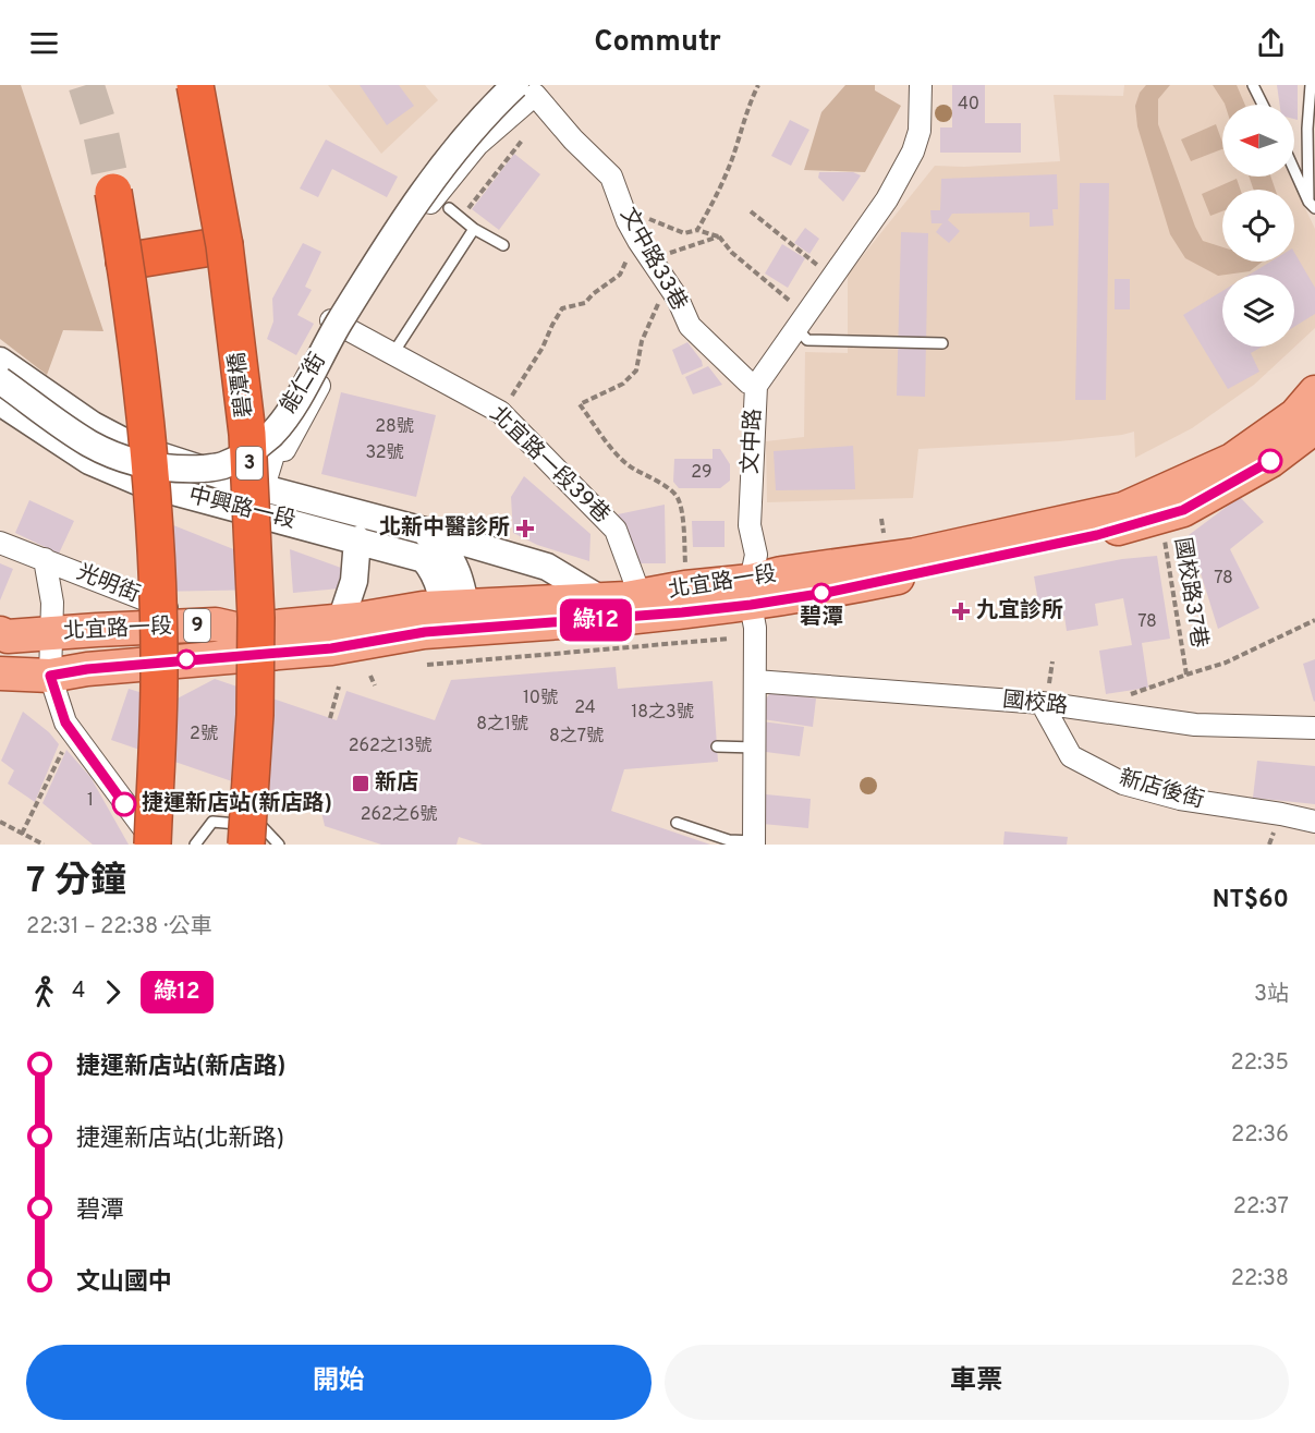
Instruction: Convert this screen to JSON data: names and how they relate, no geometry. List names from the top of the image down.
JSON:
{
  "streets": {
    "highway": ["碧潭橋", "3"],
    "main road": ["北宜路一段", "9"],
    "street": [
      "文中路33巷",
      "能仁街",
      "文中路",
      "北宜路一段39巷",
      "中興路一段",
      "光明街",
      "國校路",
      "新店後街"
    ],
    "path": ["國校路37巷"]
  },
  "crossings": [
    ["文中路33巷", "能仁街"],
    ["文中路33巷", "文中路"],
    ["文中路", "北宜路一段"],
    ["文中路", "國校路"],
    ["北宜路一段39巷", "北宜路一段"],
    ["中興路一段", "北宜路一段"],
    ["北宜路一段", "光明街"],
    ["北宜路一段", "國校路37巷"],
    ["北宜路一段", "9"],
    ["國校路", "新店後街"]
  ],
  "places": {
    "health": ["北新中醫診所", "九宜診所"],
    "other": ["碧潭", "捷運新店站(新店路)"],
    "transit": ["新店"]
  },
  "lines": ["bus line 綠12"],
  "house_numbers": [
    "40",
    "28號",
    "32號",
    "29",
    "78",
    "78",
    "10號",
    "24",
    "18之3號",
    "8之1號",
    "2號",
    "8之7號",
    "262之13號",
    "1",
    "262之6號"
  ],
  "north": "left",
  "page": {
    "header": "Commutr",
    "on_map": "綠12",
    "heading": ["7 分鐘", "22:31 – 22:38 · 公車", "NT$60"],
    "legs": ["4", "綠12", "3站"],
    "list": [
      {
        "name": "捷運新店站(新店路)",
        "value": "22:35"
      },
      {
        "name": "捷運新店站(北新路)",
        "value": "22:36"
      },
      {
        "name": "碧潭",
        "value": "22:37"
      },
      {
        "name": "文山國中",
        "value": "22:38"
      }
    ],
    "buttons": ["開始", "車票"]
  }
}
